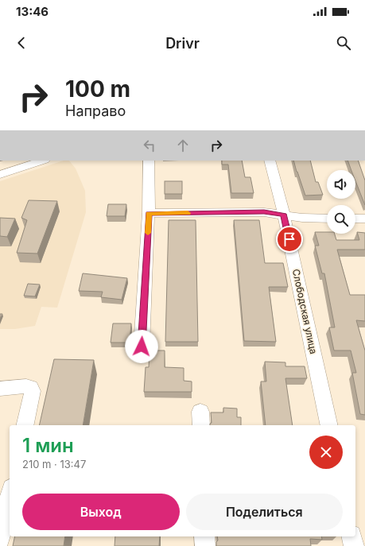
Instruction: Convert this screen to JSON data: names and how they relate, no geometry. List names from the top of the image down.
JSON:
{
  "streets": {
    "street": ["Слободская улица"]
  },
  "page": {
    "status": "13:46",
    "header": "Drivr",
    "turn": ["100 m", "Направо"],
    "heading": ["1 мин", "210 m · 13:47"],
    "buttons": ["Выход", "Поделиться"]
  }
}
